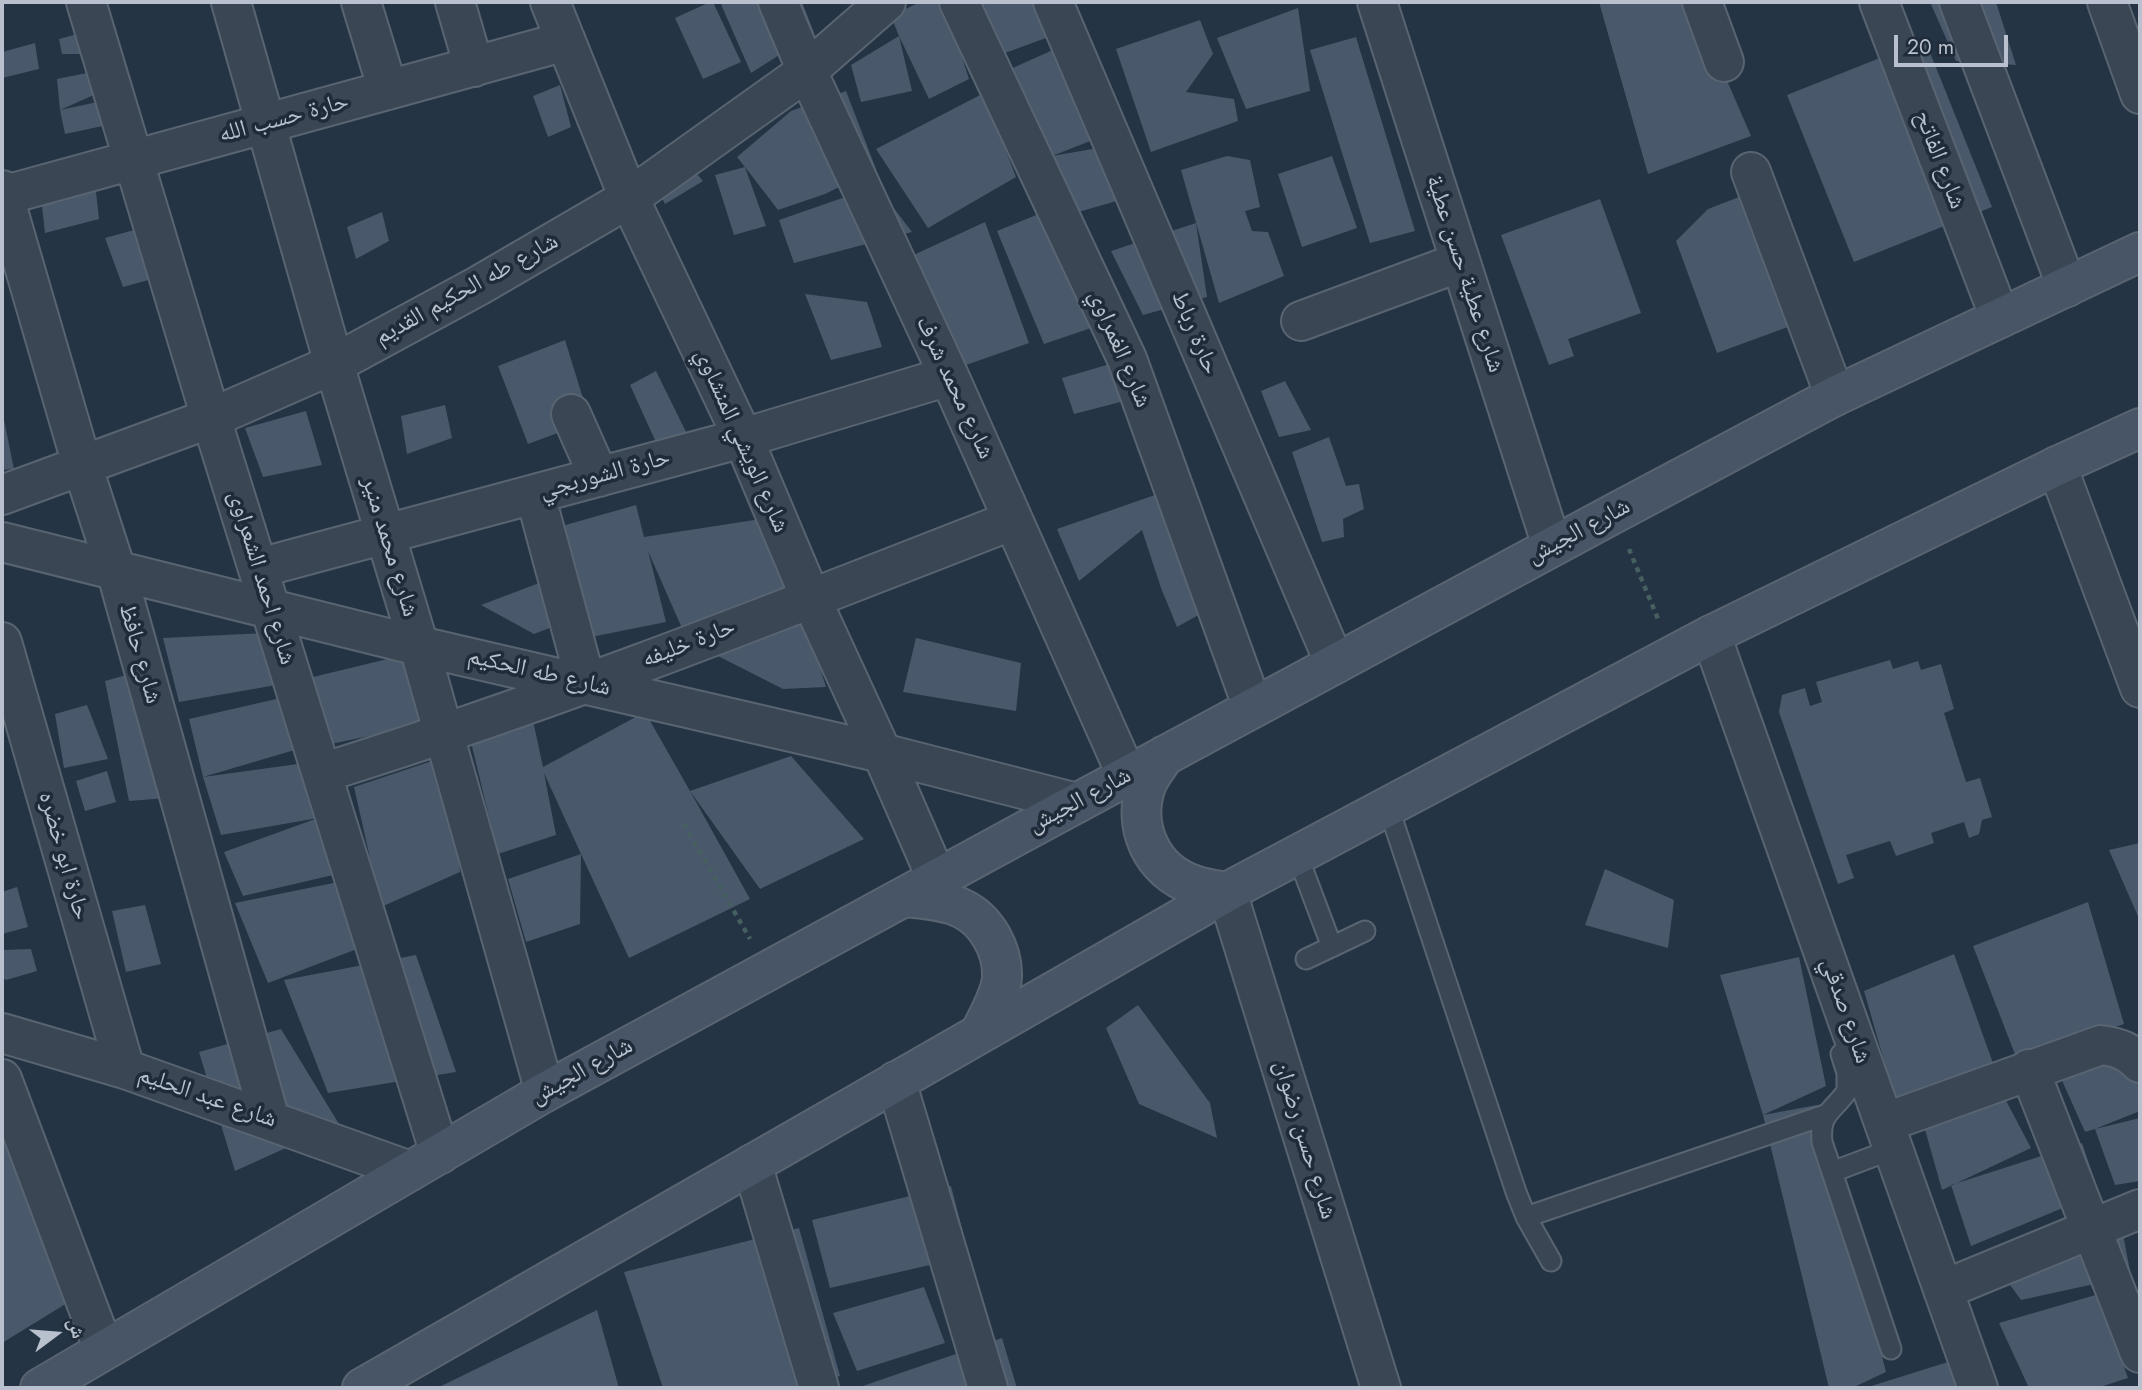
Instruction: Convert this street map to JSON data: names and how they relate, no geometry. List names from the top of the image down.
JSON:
{
  "streets": {
    "main road": ["شارع الجيش"],
    "street": [
      "حارة حسب الله",
      "شارع الفاتح",
      "شارع عطية حسن عطية",
      "شارع طه الحكيم القديم",
      "حارة رباط",
      "شارع الغمراوي",
      "شارع محمد شرف",
      "شارع الويشي المنشاوي",
      "حارة الشوربجي",
      "شارع محمد منير",
      "شارع احمد الشعراوى",
      "حارة خليفه",
      "شارع حافظ",
      "شارع طه الحكيم",
      "حارة ابو خضره",
      "شارع صدقي",
      "شارع عبد الحليم",
      "شارع حسن رضوان"
    ]
  },
  "crossings": [
    ["حارة حسب الله", "شارع الويشي المنشاوي"],
    ["حارة حسب الله", "شارع محمد منير"],
    ["حارة حسب الله", "شارع احمد الشعراوى"],
    ["حارة حسب الله", "شارع حافظ"],
    ["شارع الفاتح", "شارع الجيش"],
    ["شارع عطية حسن عطية", "شارع الجيش"],
    ["شارع طه الحكيم القديم", "شارع محمد شرف"],
    ["شارع طه الحكيم القديم", "شارع الويشي المنشاوي"],
    ["شارع طه الحكيم القديم", "شارع محمد منير"],
    ["شارع طه الحكيم القديم", "شارع احمد الشعراوى"],
    ["شارع طه الحكيم القديم", "شارع حافظ"],
    ["حارة رباط", "شارع الجيش"],
    ["شارع الغمراوي", "شارع الجيش"],
    ["شارع محمد شرف", "حارة الشوربجي"],
    ["شارع محمد شرف", "شارع الجيش"],
    ["شارع محمد شرف", "حارة خليفه"],
    ["شارع الويشي المنشاوي", "حارة الشوربجي"],
    ["شارع الويشي المنشاوي", "شارع الجيش"],
    ["شارع الويشي المنشاوي", "حارة خليفه"],
    ["شارع الويشي المنشاوي", "شارع طه الحكيم"],
    ["حارة الشوربجي", "شارع محمد منير"],
    ["حارة الشوربجي", "شارع احمد الشعراوى"],
    ["شارع الجيش", "شارع محمد منير"],
    ["شارع الجيش", "شارع احمد الشعراوى"],
    ["شارع الجيش", "شارع طه الحكيم"],
    ["شارع الجيش", "شارع عبد الحليم"],
    ["شارع محمد منير", "حارة خليفه"],
    ["شارع محمد منير", "شارع طه الحكيم"],
    ["شارع احمد الشعراوى", "حارة خليفه"],
    ["شارع احمد الشعراوى", "شارع طه الحكيم"],
    ["شارع احمد الشعراوى", "شارع عبد الحليم"],
    ["حارة خليفه", "شارع طه الحكيم"],
    ["شارع حافظ", "شارع طه الحكيم"],
    ["شارع حافظ", "شارع عبد الحليم"],
    ["حارة ابو خضره", "شارع عبد الحليم"]
  ],
  "scale_bar": "20 m",
  "north": "right"
}
